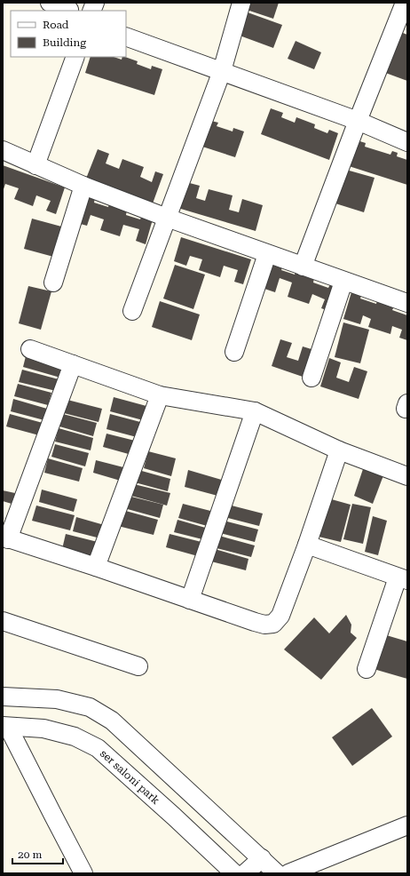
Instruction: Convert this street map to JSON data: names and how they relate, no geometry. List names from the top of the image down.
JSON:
{
  "streets": {
    "street": ["ser saloni park"]
  },
  "legend": ["Road", "Building"],
  "scale_bar": "20 m"
}
